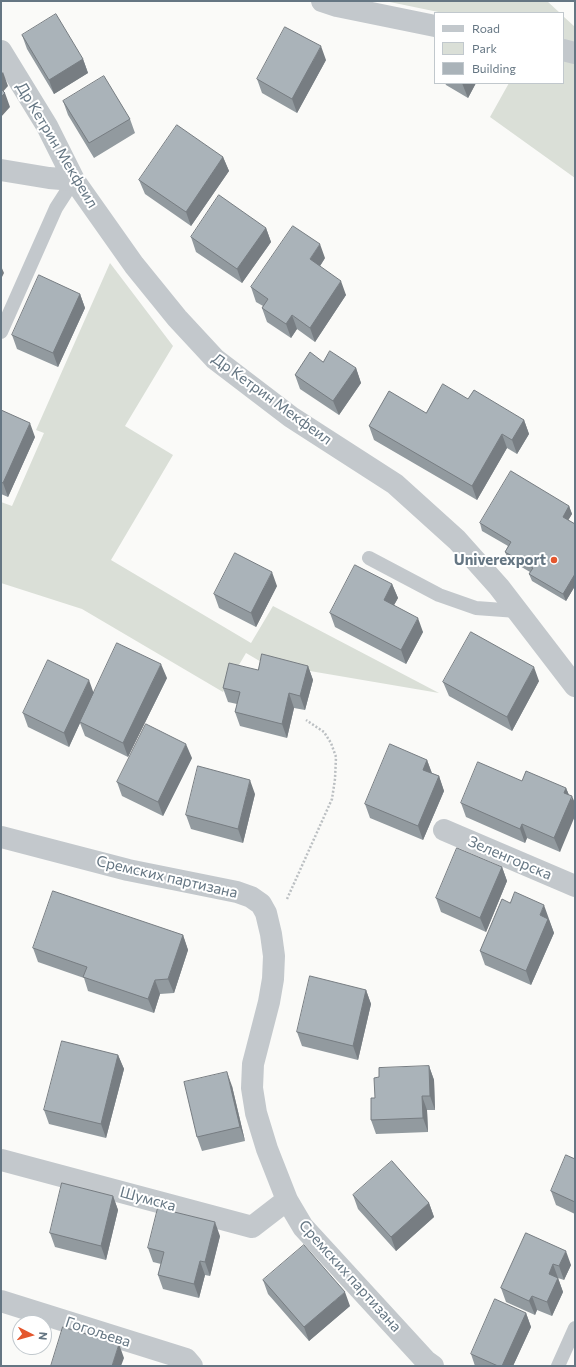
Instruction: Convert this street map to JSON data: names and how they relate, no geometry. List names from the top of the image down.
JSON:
{
  "streets": {
    "street": [
      "Др Кетрин Мекфеил",
      "Зеленгорска",
      "Сремских партизана",
      "Шумска",
      "Гогољева"
    ]
  },
  "crossings": [
    ["Сремских партизана", "Шумска"]
  ],
  "places": ["Univerexport"],
  "legend": ["Road", "Park", "Building"],
  "north": "right"
}
